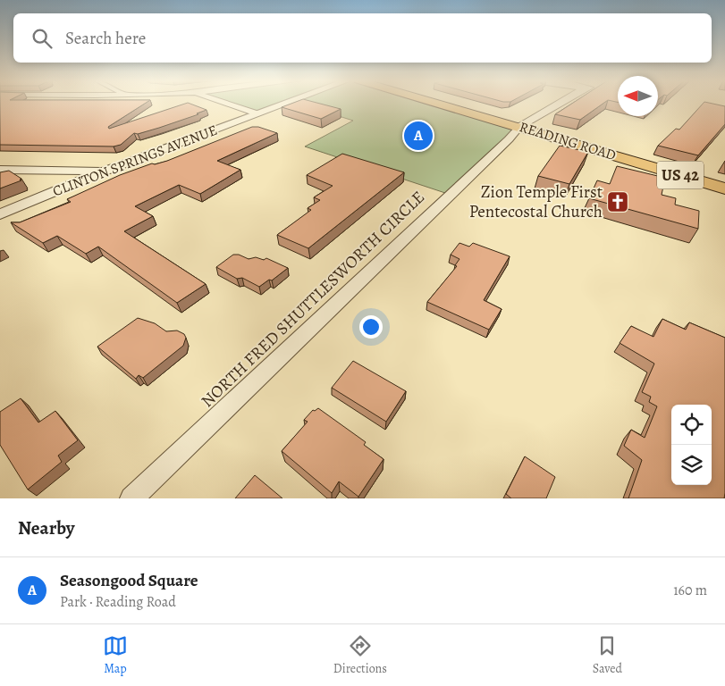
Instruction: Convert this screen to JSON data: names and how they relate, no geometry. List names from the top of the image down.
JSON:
{
  "streets": {
    "main road": ["READING ROAD", "US 42"],
    "street": ["CLINTON SPRINGS AVENUE", "NORTH FRED SHUTTLESWORTH CIRCLE"]
  },
  "crossings": [
    ["READING ROAD", "NORTH FRED SHUTTLESWORTH CIRCLE"]
  ],
  "places": {
    "church": ["Zion Temple First Pentecostal Church"]
  },
  "north": "left",
  "page": {
    "search": "Search here",
    "pins": "A",
    "heading": "Nearby",
    "list": [
      {
        "mark": "A",
        "name": "Seasongood Square",
        "note": "Park · Reading Road",
        "value": "160 m"
      }
    ],
    "nav": ["Map", "Directions", "Saved"]
  }
}
